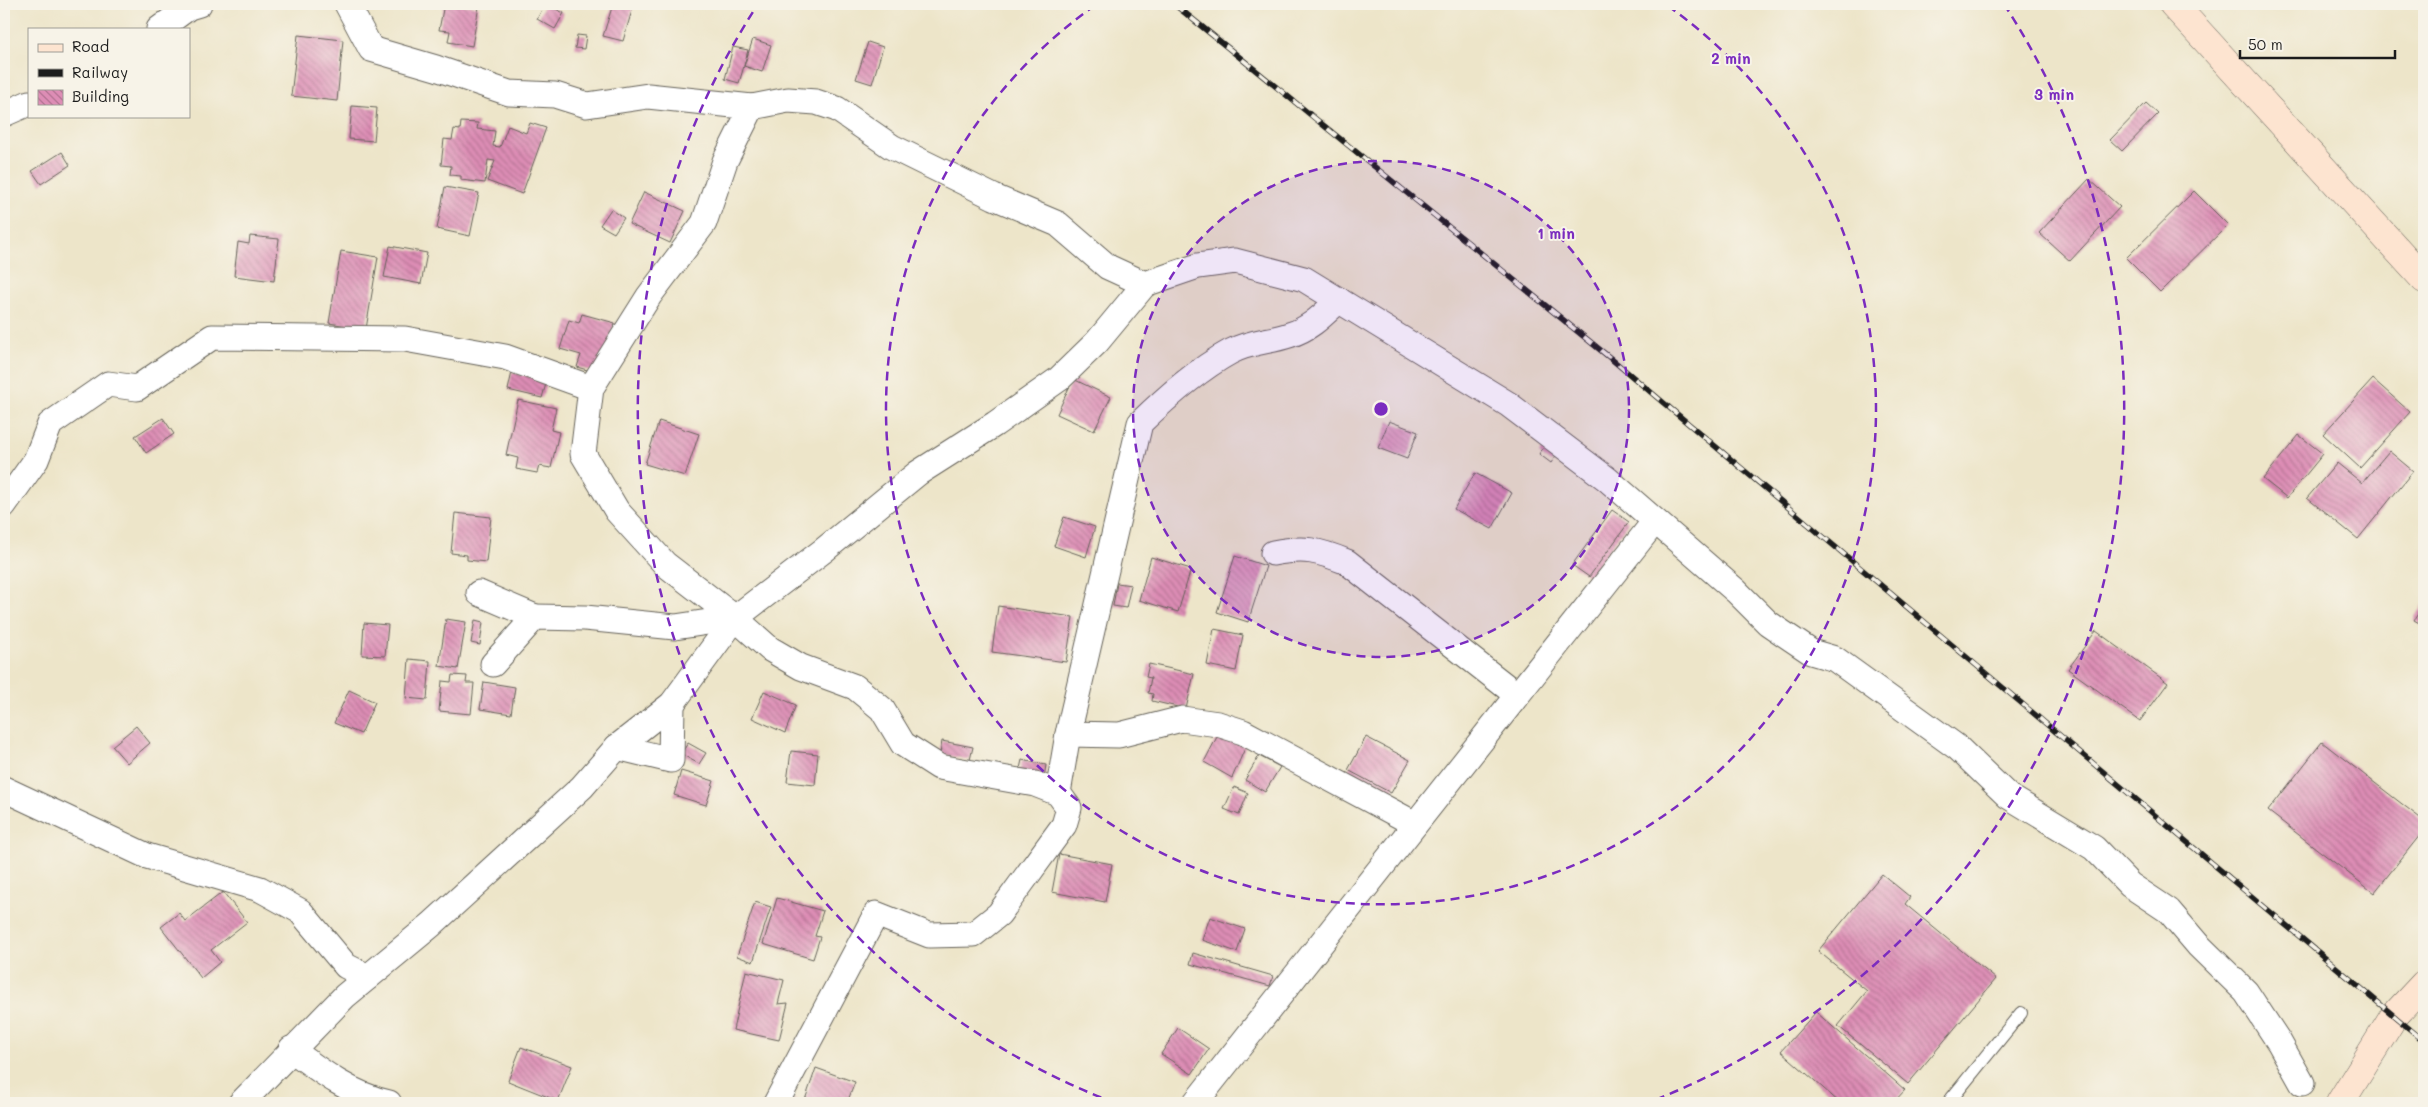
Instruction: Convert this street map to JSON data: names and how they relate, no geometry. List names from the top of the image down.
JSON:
{
  "legend": ["Road", "Railway", "Building"],
  "scale_bar": "50 m",
  "rings": ["2 min", "3 min", "1 min"]
}
